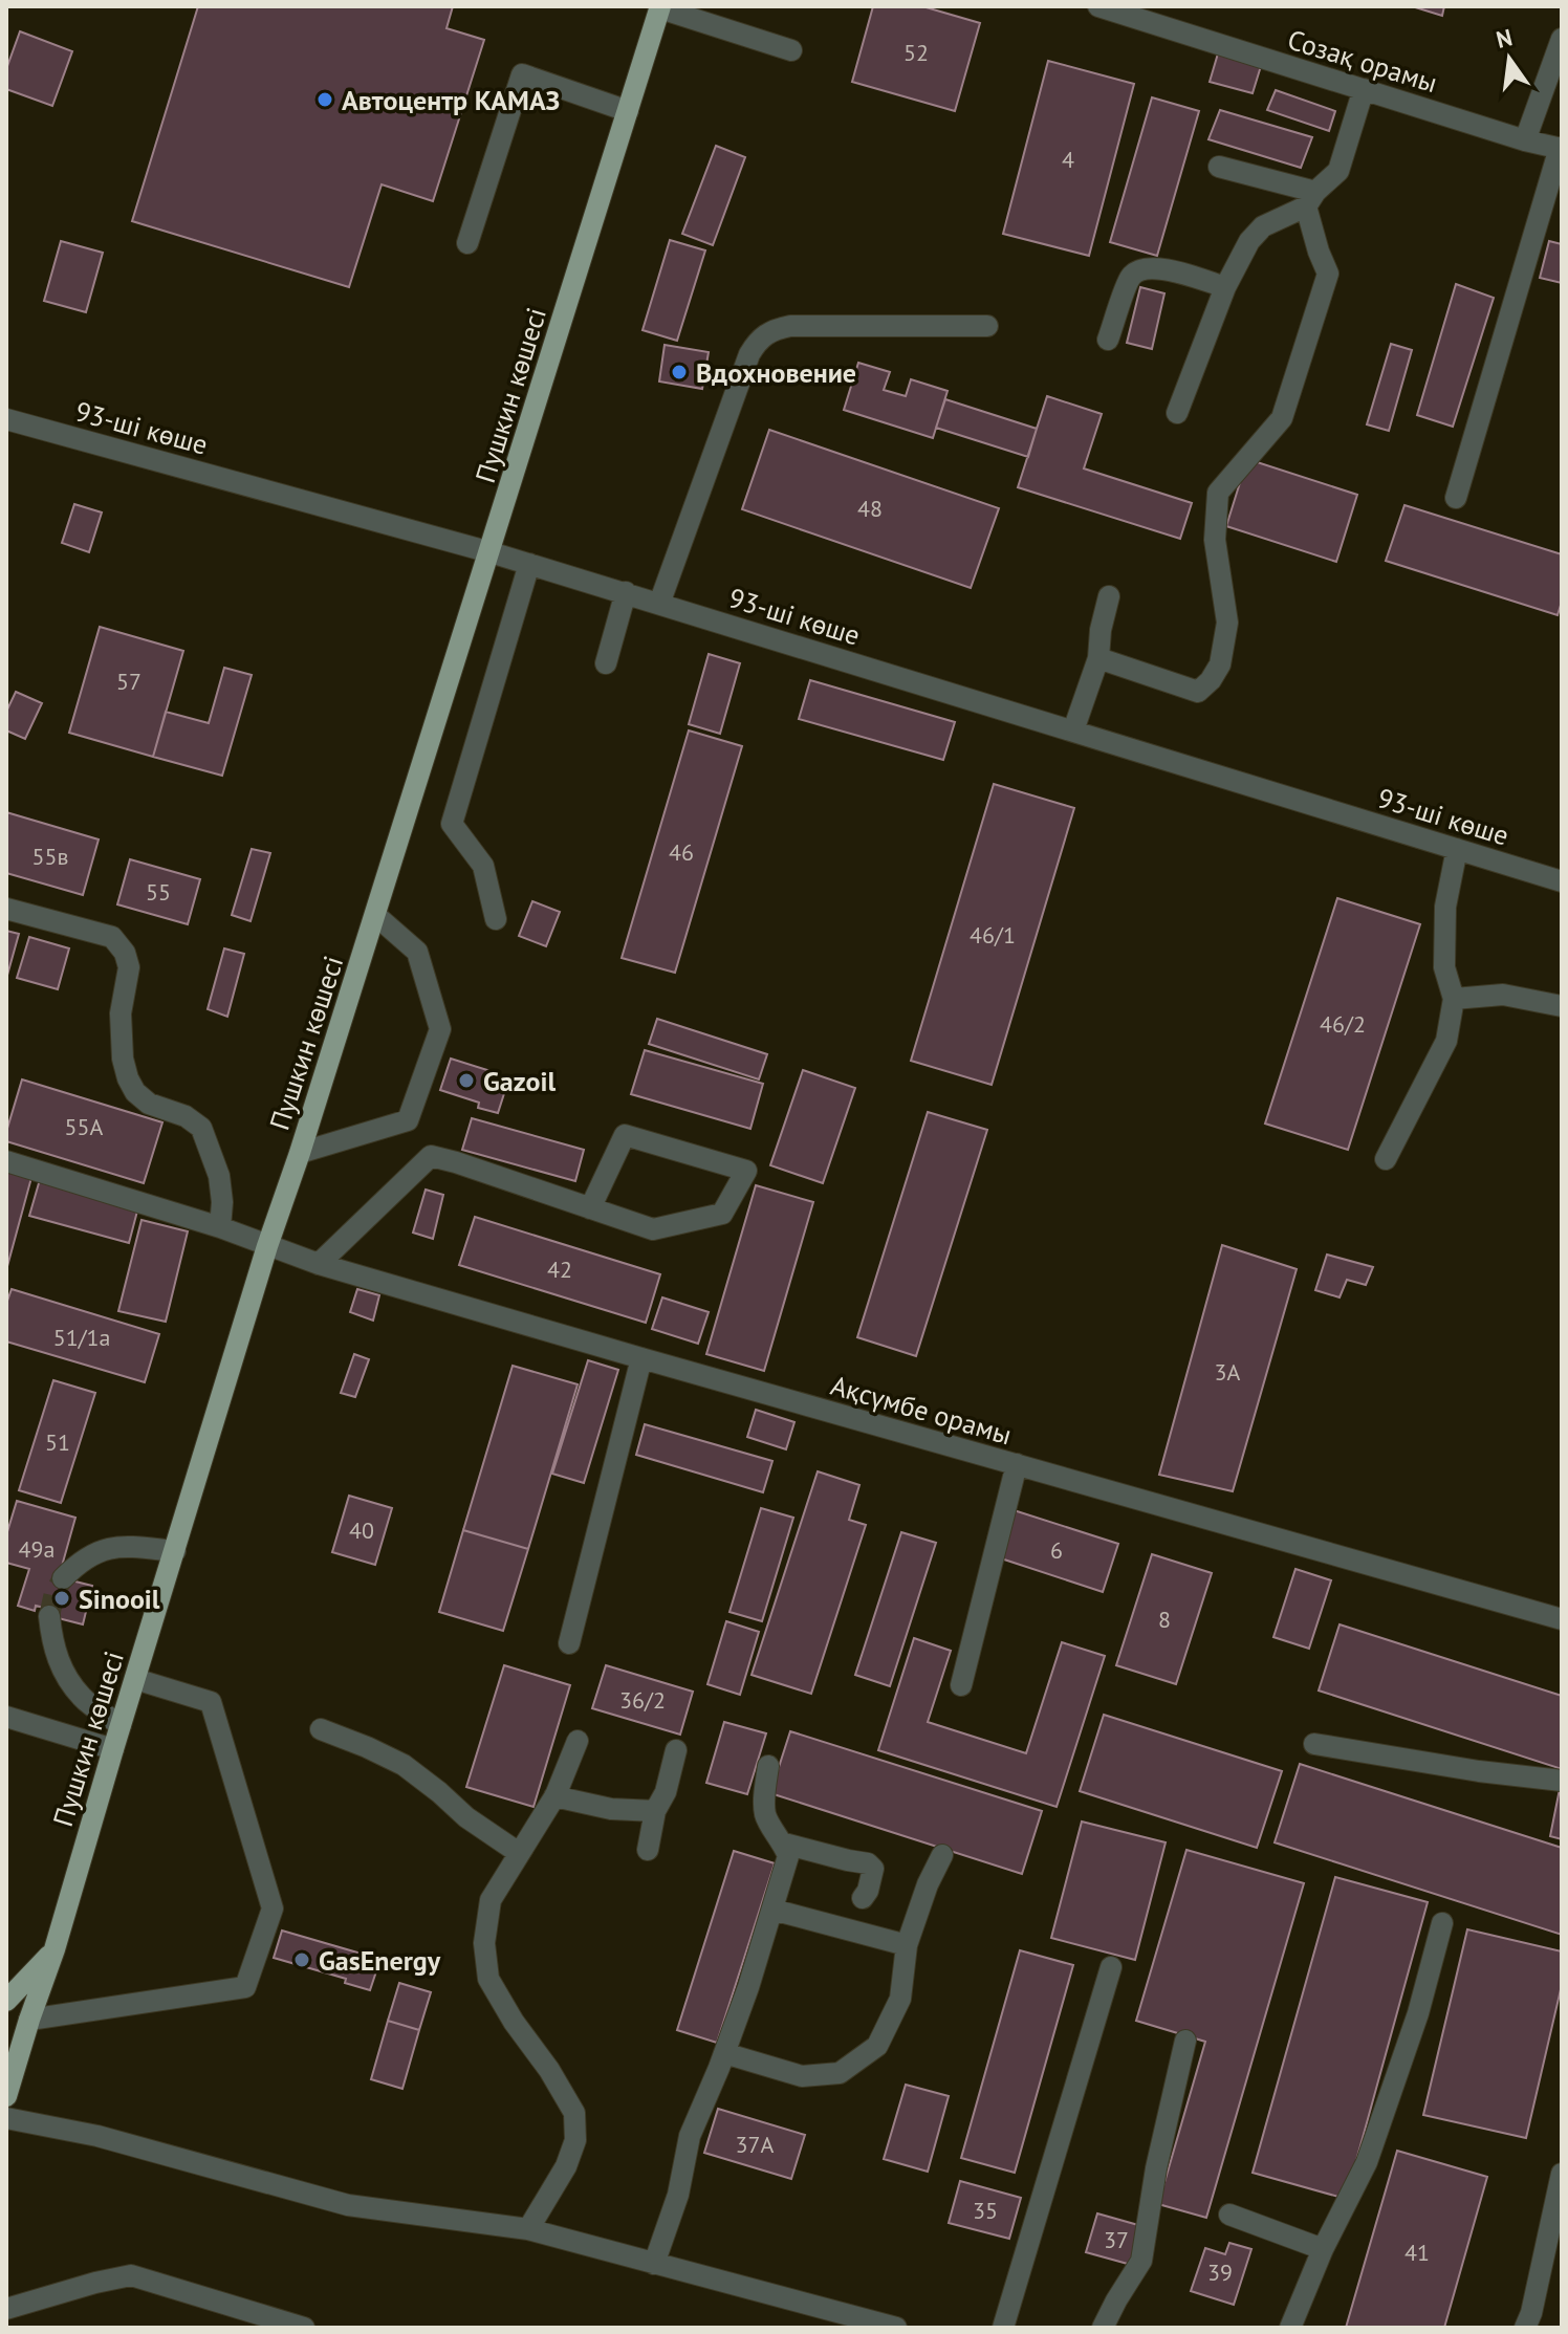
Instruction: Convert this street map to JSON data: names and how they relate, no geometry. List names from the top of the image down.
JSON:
{
  "streets": {
    "main road": ["Пушкин көшесі"],
    "lane": ["Созақ орамы", "93-ші көше", "Ақсүмбе орамы"]
  },
  "crossings": [
    ["Пушкин көшесі", "93-ші көше"],
    ["Пушкин көшесі", "Ақсүмбе орамы"]
  ],
  "places": [
    "Автоцентр КАМАЗ",
    "Вдохновение",
    "Gazoil",
    "Sinooil",
    "GasEnergy"
  ],
  "house_numbers": [
    "52",
    "4",
    "48",
    "57",
    "46",
    "55в",
    "55",
    "46/1",
    "46/2",
    "55А",
    "42",
    "51/1а",
    "3А",
    "51",
    "40",
    "49а",
    "6",
    "8",
    "36/2",
    "37А",
    "35",
    "37",
    "41",
    "39"
  ],
  "north": "top"
}
